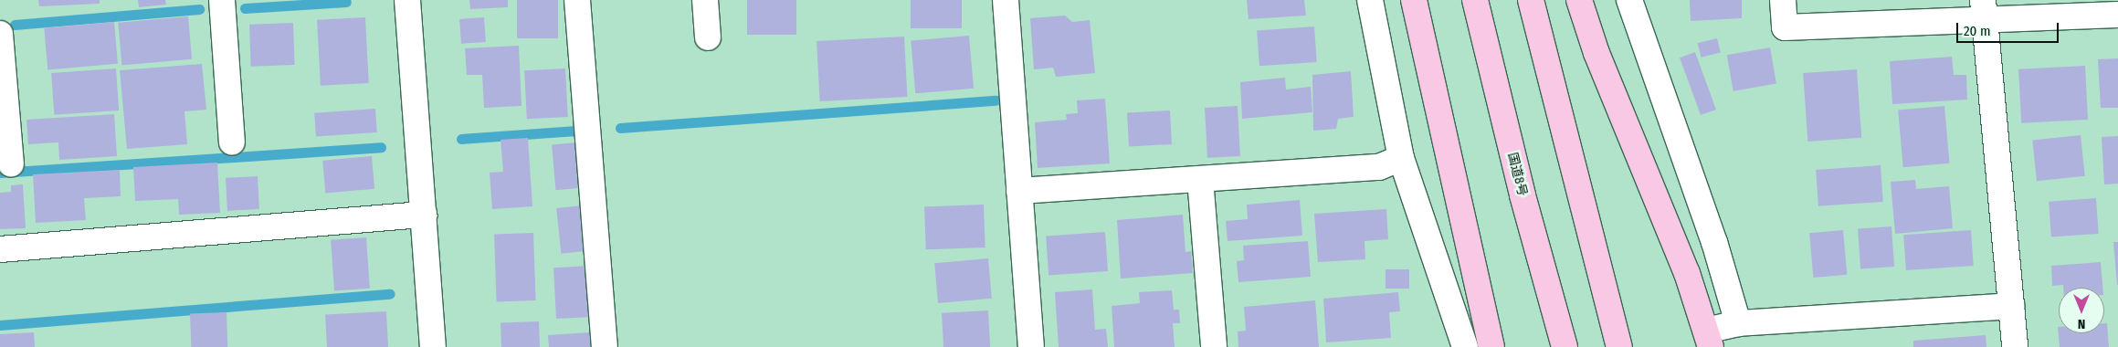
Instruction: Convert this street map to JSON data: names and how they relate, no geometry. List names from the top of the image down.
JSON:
{
  "streets": {
    "highway": ["国道8号"]
  },
  "scale_bar": "20 m",
  "north": "bottom"
}
